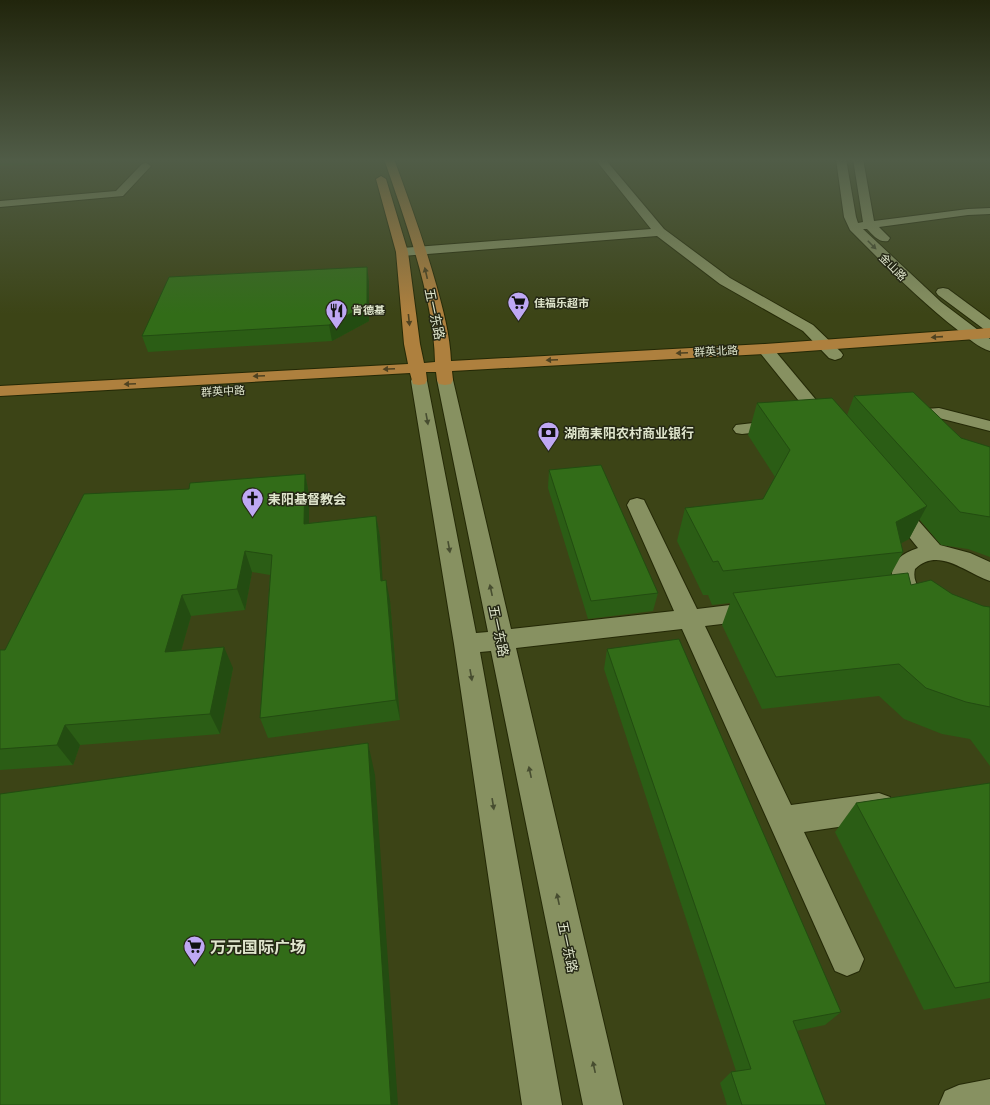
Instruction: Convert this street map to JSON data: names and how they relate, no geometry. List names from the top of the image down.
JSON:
{
  "streets": {
    "main road": ["五一东路", "群英北路", "群英中路"],
    "street": ["金山路"]
  },
  "crossings": [
    ["金山路", "群英北路"],
    ["五一东路", "群英北路"],
    ["五一东路", "群英中路"],
    ["群英北路", "群英中路"]
  ],
  "places": {
    "supermarket": ["佳福乐超市", "万元国际广场"],
    "restaurant": ["肯德基"],
    "bank": ["湖南耒阳农村商业银行"],
    "church": ["耒阳基督教会"]
  }
}
